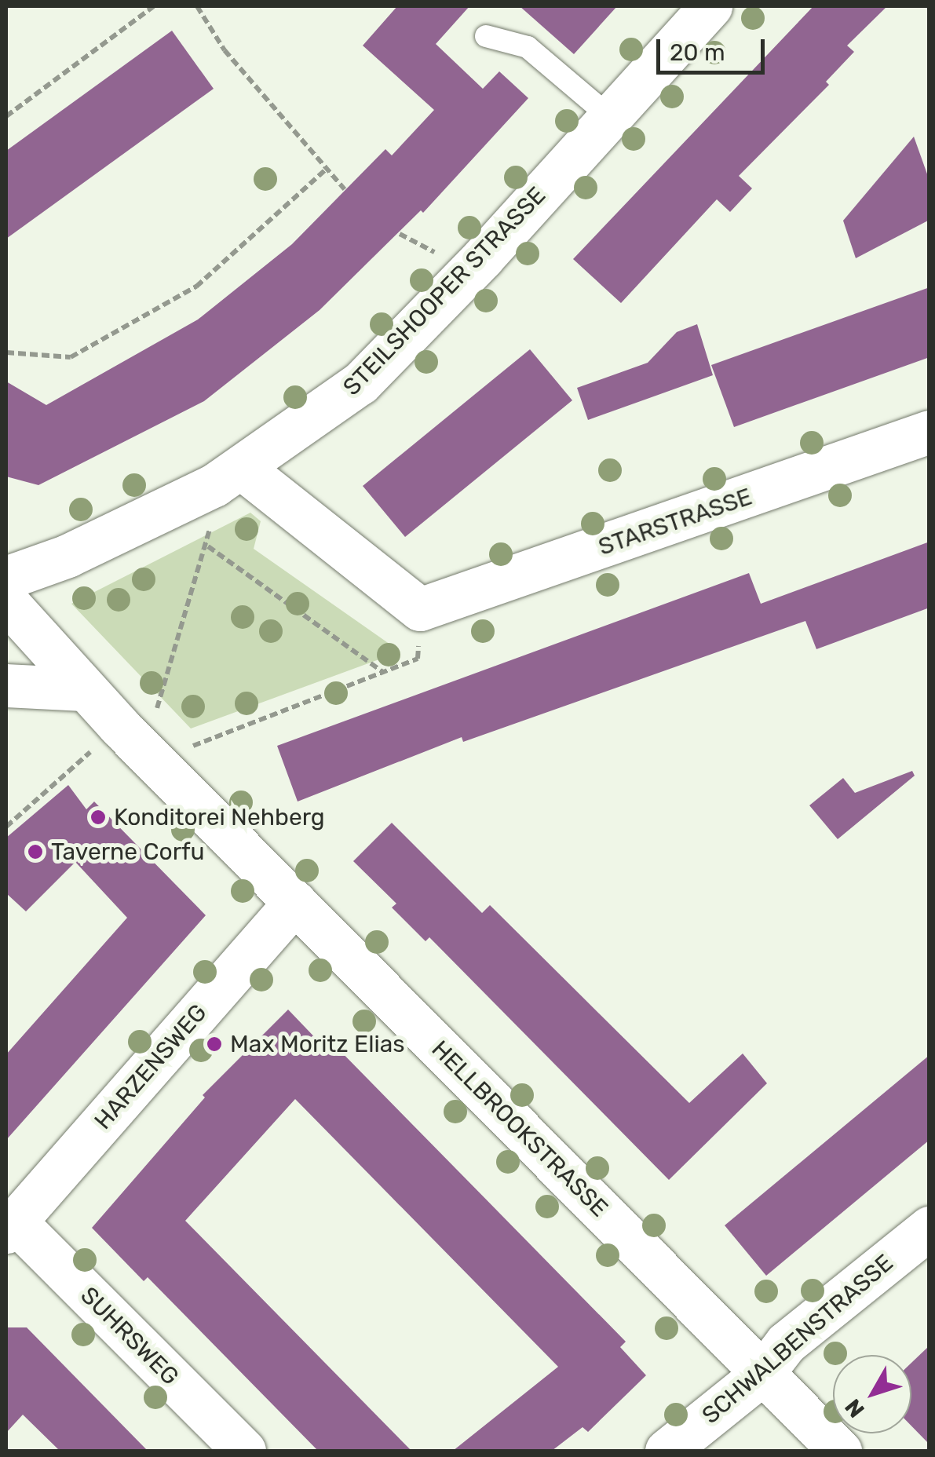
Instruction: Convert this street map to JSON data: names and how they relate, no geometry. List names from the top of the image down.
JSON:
{
  "streets": {
    "street": [
      "STEILSHOOPER STRASSE",
      "STARSTRASSE",
      "HARZENSWEG",
      "HELLBROOKSTRASSE",
      "SUHRSWEG",
      "SCHWALBENSTRASSE"
    ]
  },
  "crossings": [
    ["HARZENSWEG", "HELLBROOKSTRASSE"],
    ["HARZENSWEG", "SUHRSWEG"],
    ["HELLBROOKSTRASSE", "SCHWALBENSTRASSE"]
  ],
  "places": ["Konditorei Nehberg", "Taverne Corfu", "Max Moritz Elias"],
  "scale_bar": "20 m",
  "north": "bottom left"
}
